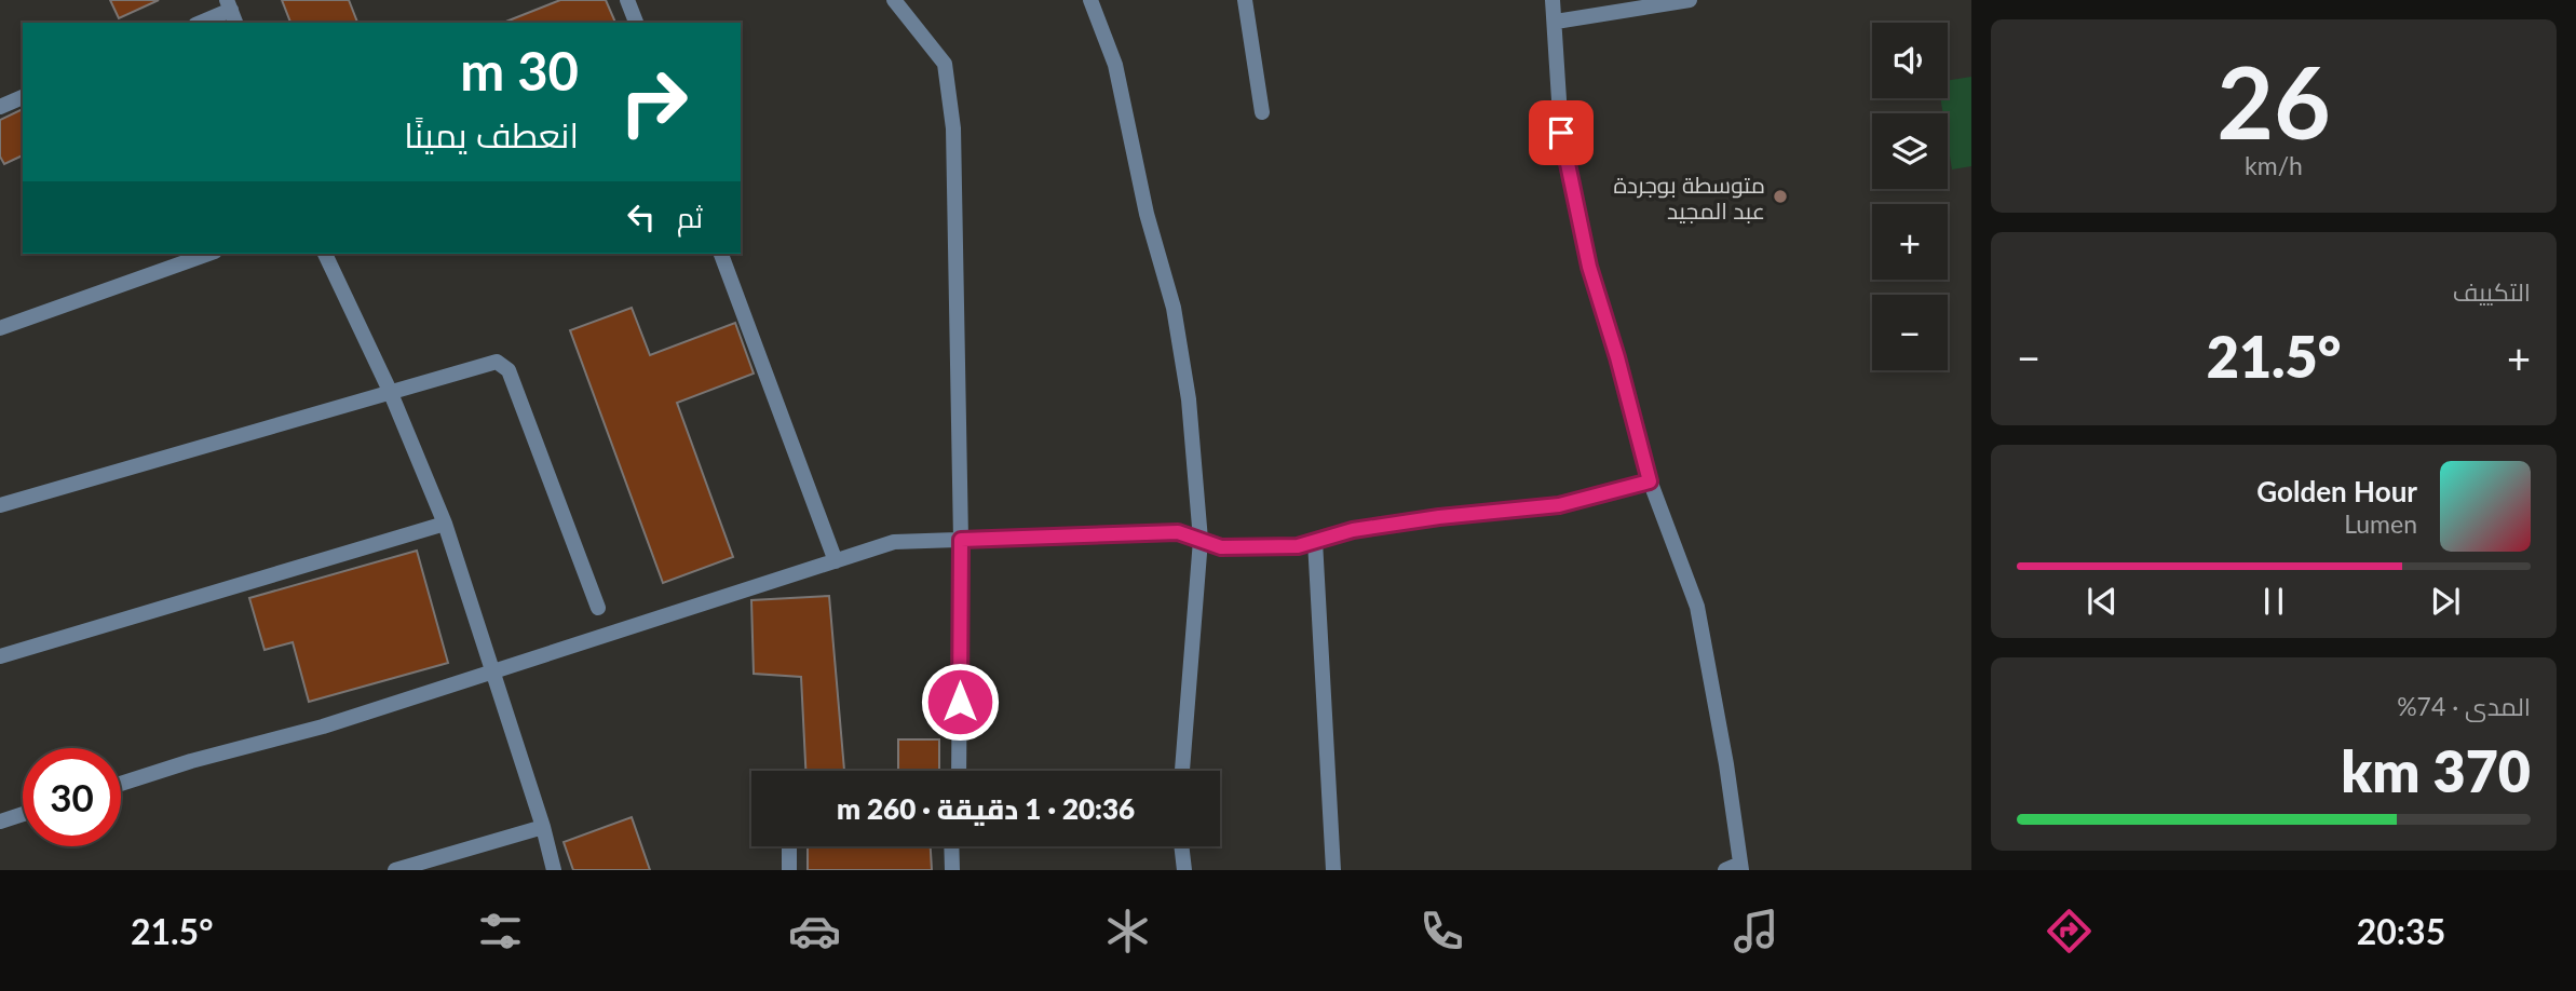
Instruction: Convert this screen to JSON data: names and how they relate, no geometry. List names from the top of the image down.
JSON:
{
  "places": ["متوسطة بوجردة عبد المجيد"],
  "page": {
    "tile": [
      ["26", "km/h"],
      "التكييف",
      ["المدى · 74%", "370 km"]
    ],
    "map_buttons": ["+", "−"],
    "turn": ["30 m", "انعطف يمينًا"],
    "then": "ثم",
    "heat": ["−", "21.5°", "+"],
    "song": ["Golden Hour", "Lumen"],
    "limit": "30",
    "trip": "20:36 · 1 دقيقة · 260 m",
    "tabs": ["20:35", "21.5°"]
  }
}
